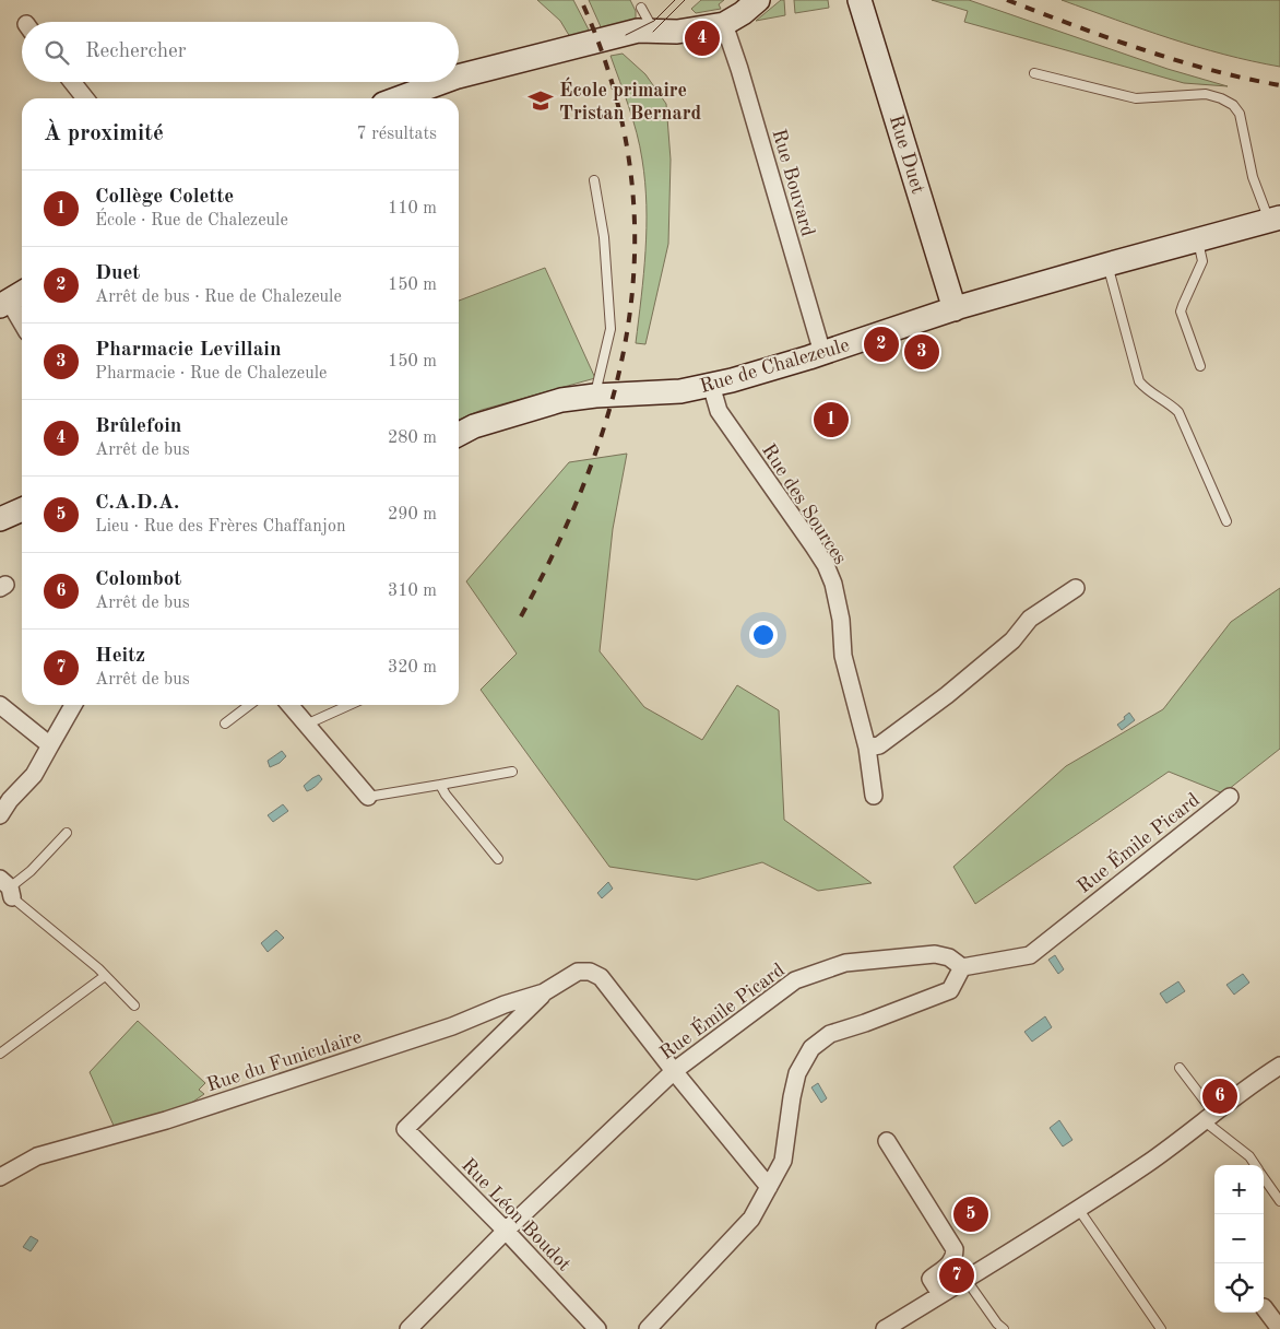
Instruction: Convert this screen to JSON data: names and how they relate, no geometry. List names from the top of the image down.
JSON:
{
  "streets": {
    "street": [
      "Rue Duet",
      "Rue Bouvard",
      "Rue de Chalezeule",
      "Rue des Sources",
      "Rue Émile Picard",
      "Rue du Funiculaire",
      "Rue Léon Boudot"
    ]
  },
  "crossings": [
    ["Rue Duet", "Rue de Chalezeule"],
    ["Rue Bouvard", "Rue de Chalezeule"],
    ["Rue de Chalezeule", "Rue des Sources"],
    ["Rue Émile Picard", "Rue du Funiculaire"],
    ["Rue Émile Picard", "Rue Léon Boudot"],
    ["Rue du Funiculaire", "Rue Léon Boudot"]
  ],
  "places": {
    "school or university": ["École primaire Tristan Bernard"]
  },
  "page": {
    "pins": [
      "4",
      "2",
      "3",
      "1",
      "6",
      "5",
      "7"
    ],
    "search": "Rechercher",
    "heading": ["À proximité", "7 résultats"],
    "list": [
      {
        "mark": "1",
        "name": "Collège Colette",
        "note": "École · Rue de Chalezeule",
        "value": "110 m"
      },
      {
        "mark": "2",
        "name": "Duet",
        "note": "Arrêt de bus · Rue de Chalezeule",
        "value": "150 m"
      },
      {
        "mark": "3",
        "name": "Pharmacie Levillain",
        "note": "Pharmacie · Rue de Chalezeule",
        "value": "150 m"
      },
      {
        "mark": "4",
        "name": "Brûlefoin",
        "note": "Arrêt de bus",
        "value": "280 m"
      },
      {
        "mark": "5",
        "name": "C.A.D.A.",
        "note": "Lieu · Rue des Frères Chaffanjon",
        "value": "290 m"
      },
      {
        "mark": "6",
        "name": "Colombot",
        "note": "Arrêt de bus",
        "value": "310 m"
      },
      {
        "mark": "7",
        "name": "Heitz",
        "note": "Arrêt de bus",
        "value": "320 m"
      }
    ],
    "map_buttons": ["+", "−"]
  }
}
